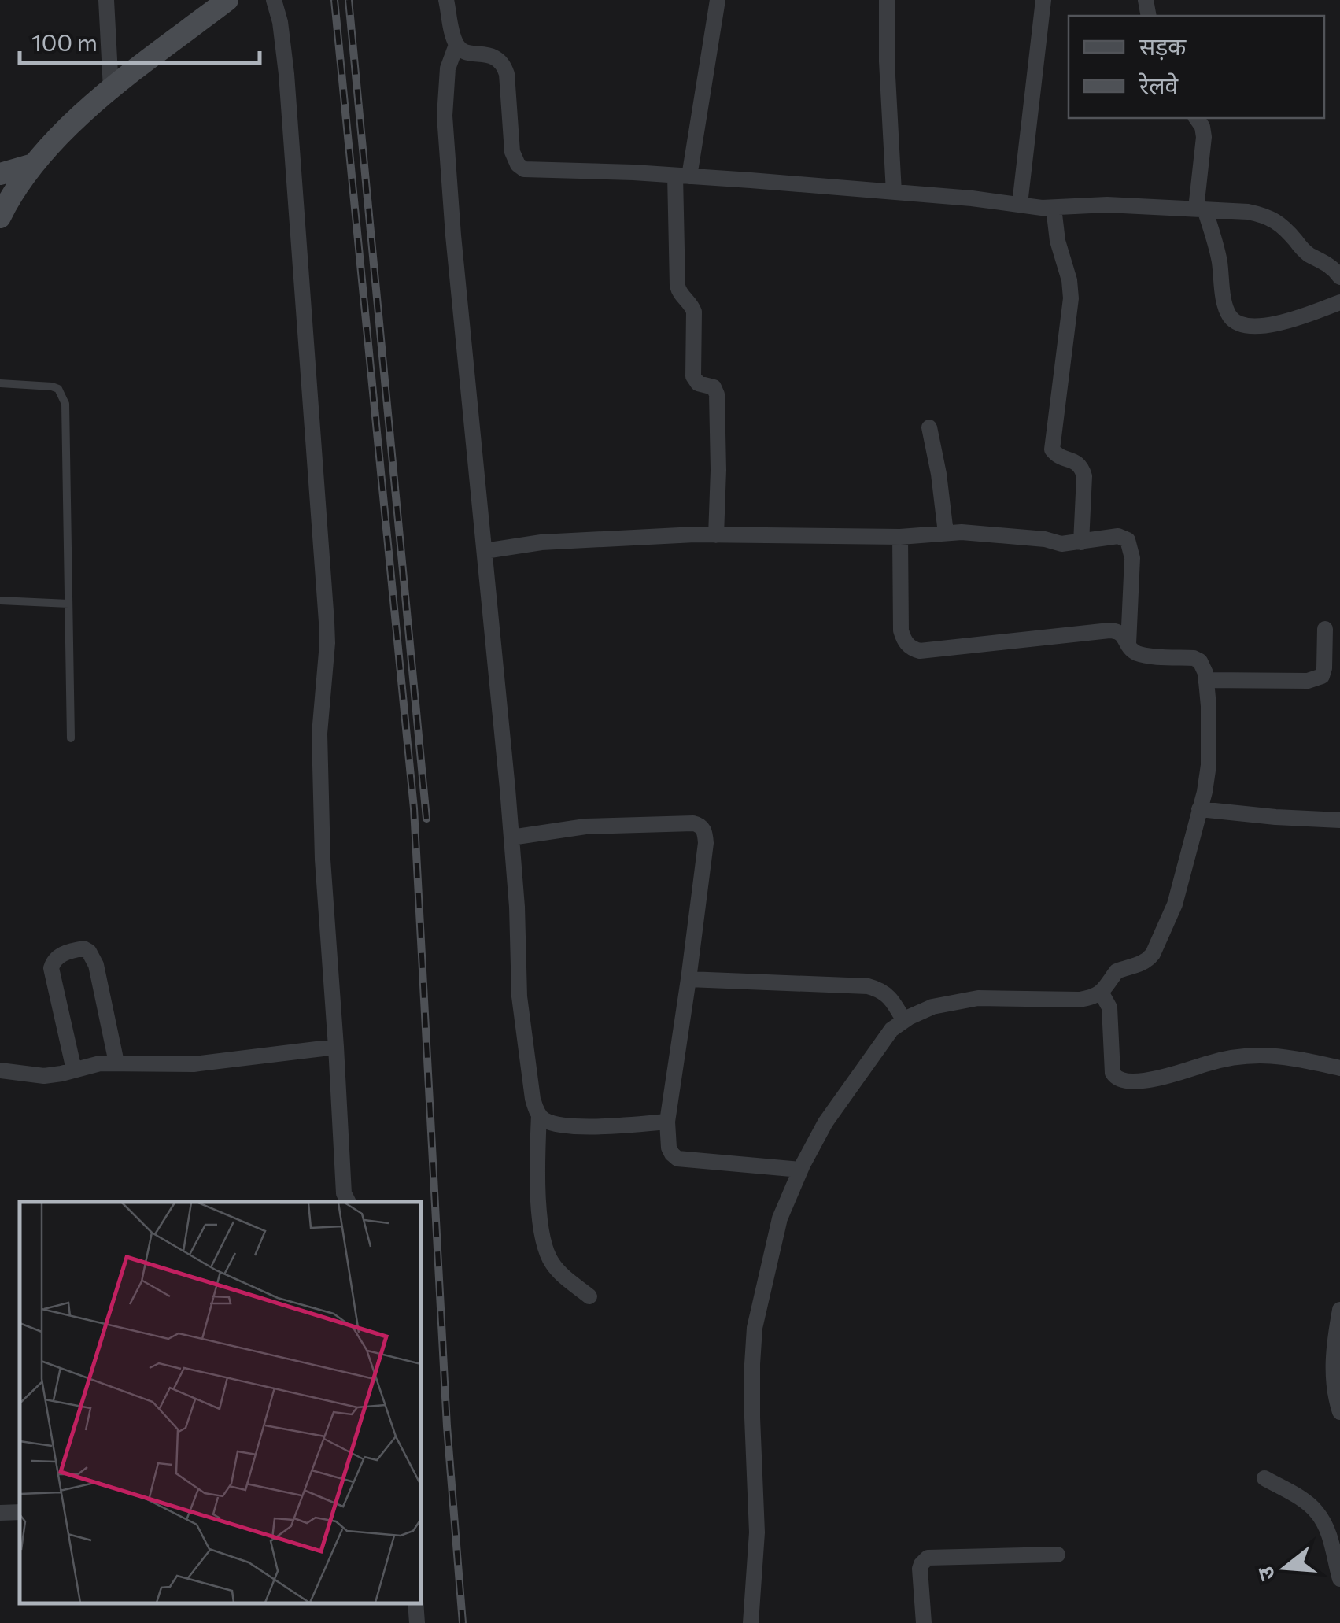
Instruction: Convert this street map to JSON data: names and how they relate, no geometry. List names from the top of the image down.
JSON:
{
  "legend": ["सड़क", "रेलवे"],
  "scale_bar": "100 m",
  "north": "left"
}
